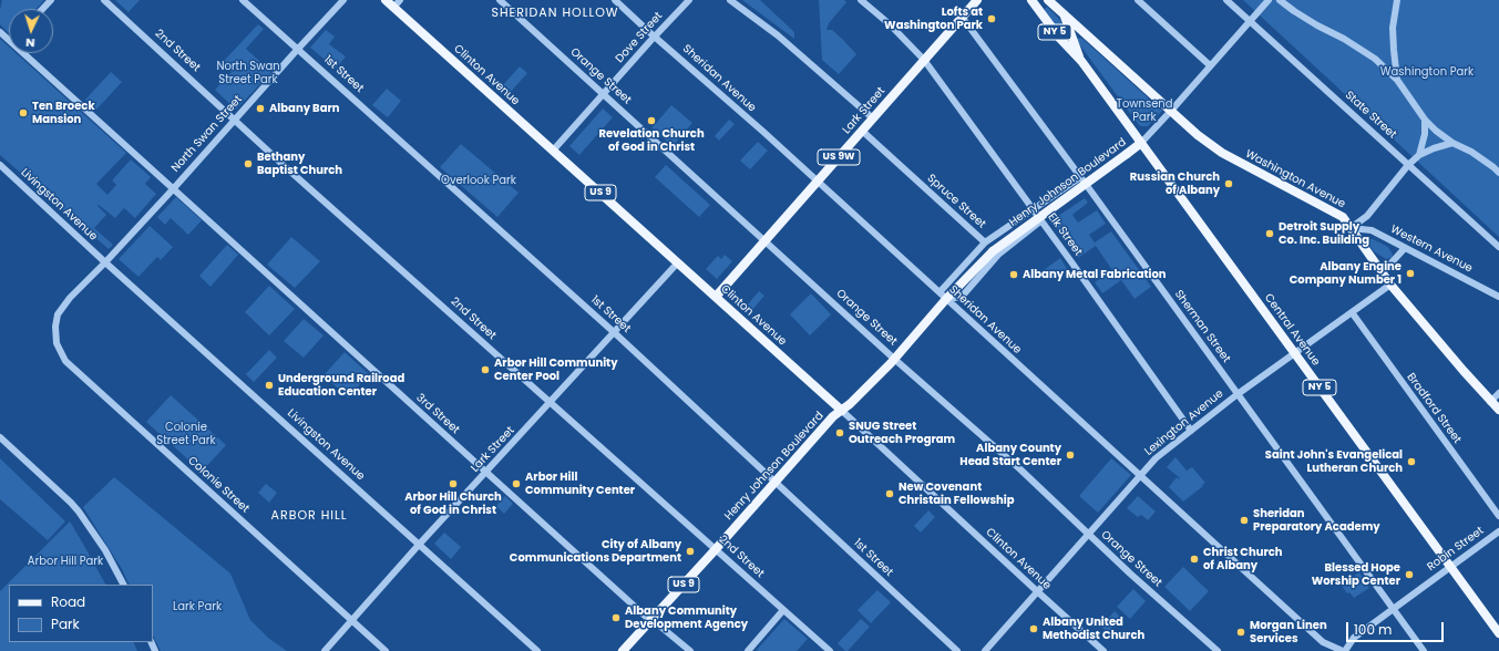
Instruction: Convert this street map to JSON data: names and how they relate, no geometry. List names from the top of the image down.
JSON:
{
  "streets": {
    "main road": [
      "NY 5",
      "Clinton Avenue",
      "Lark Street",
      "US 9W",
      "Washington Avenue",
      "Henry Johnson Boulevard",
      "US 9",
      "Central Avenue"
    ],
    "street": [
      "Dove Street",
      "2nd Street",
      "1st Street",
      "Orange Street",
      "Sheridan Avenue",
      "State Street",
      "North Swan Street",
      "Spruce Street",
      "Livingston Avenue",
      "Elk Street",
      "Western Avenue",
      "Sherman Street",
      "Bradford Street",
      "3rd Street",
      "Lexington Avenue",
      "Colonie Street",
      "Robin Street"
    ]
  },
  "crossings": [
    ["Dove Street", "Clinton Avenue"],
    ["Dove Street", "Orange Street"],
    ["Dove Street", "Sheridan Avenue"],
    ["2nd Street", "Lark Street"],
    ["2nd Street", "North Swan Street"],
    ["2nd Street", "Henry Johnson Boulevard"],
    ["1st Street", "Lark Street"],
    ["1st Street", "North Swan Street"],
    ["1st Street", "Henry Johnson Boulevard"],
    ["Clinton Avenue", "Lark Street"],
    ["Clinton Avenue", "Henry Johnson Boulevard"],
    ["Clinton Avenue", "Lexington Avenue"],
    ["Orange Street", "Lark Street"],
    ["Orange Street", "Henry Johnson Boulevard"],
    ["Orange Street", "Lexington Avenue"],
    ["Sheridan Avenue", "Lark Street"],
    ["Sheridan Avenue", "Henry Johnson Boulevard"],
    ["Sheridan Avenue", "Spruce Street"],
    ["Sheridan Avenue", "Lexington Avenue"],
    ["Sheridan Avenue", "Robin Street"],
    ["Lark Street", "Spruce Street"],
    ["Lark Street", "Livingston Avenue"],
    ["Lark Street", "Elk Street"],
    ["Lark Street", "Sherman Street"],
    ["Lark Street", "3rd Street"],
    ["Lark Street", "Colonie Street"],
    ["State Street", "Henry Johnson Boulevard"],
    ["North Swan Street", "Livingston Avenue"],
    ["North Swan Street", "3rd Street"],
    ["North Swan Street", "Colonie Street"],
    ["Washington Avenue", "Henry Johnson Boulevard"],
    ["Washington Avenue", "Western Avenue"],
    ["Washington Avenue", "Central Avenue"],
    ["Washington Avenue", "Lexington Avenue"],
    ["Henry Johnson Boulevard", "Spruce Street"],
    ["Henry Johnson Boulevard", "Elk Street"],
    ["Henry Johnson Boulevard", "Sherman Street"],
    ["Henry Johnson Boulevard", "Central Avenue"],
    ["Henry Johnson Boulevard", "3rd Street"],
    ["Livingston Avenue", "Colonie Street"],
    ["Elk Street", "Lexington Avenue"],
    ["Sherman Street", "Lexington Avenue"],
    ["Sherman Street", "Robin Street"],
    ["Central Avenue", "Lexington Avenue"],
    ["Central Avenue", "Robin Street"],
    ["Bradford Street", "Lexington Avenue"]
  ],
  "districts": ["SHERIDAN HOLLOW", "ARBOR HILL"],
  "parks": [
    "North Swan Street Park",
    "Washington Park",
    "Townsend Park",
    "Overlook Park",
    "Colonie Street Park",
    "Arbor Hill Park",
    "Lark Park"
  ],
  "places": [
    "Lofts at Washington Park",
    "Albany Barn",
    "Ten Broeck Mansion",
    "Revelation Church of God in Christ",
    "Bethany Baptist Church",
    "Russian Church of Albany",
    "Detroit Supply Co. Inc. Building",
    "Albany Engine Company Number 1",
    "Albany Metal Fabrication",
    "Arbor Hill Community Center Pool",
    "Underground Railroad Education Center",
    "SNUG Street Outreach Program",
    "Albany County Head Start Center",
    "Saint John's Evangelical Lutheran Church",
    "Arbor Hill Church of God in Christ",
    "Arbor Hill Community Center",
    "New Covenant Christain Fellowship",
    "Sheridan Preparatory Academy",
    "City of Albany Communications Department",
    "Christ Church of Albany",
    "Blessed Hope Worship Center",
    "Albany Community Development Agency",
    "Albany United Methodist Church",
    "Morgan Linen Services"
  ],
  "legend": ["Road", "Park"],
  "scale_bar": "100 m",
  "north": "bottom"
}
